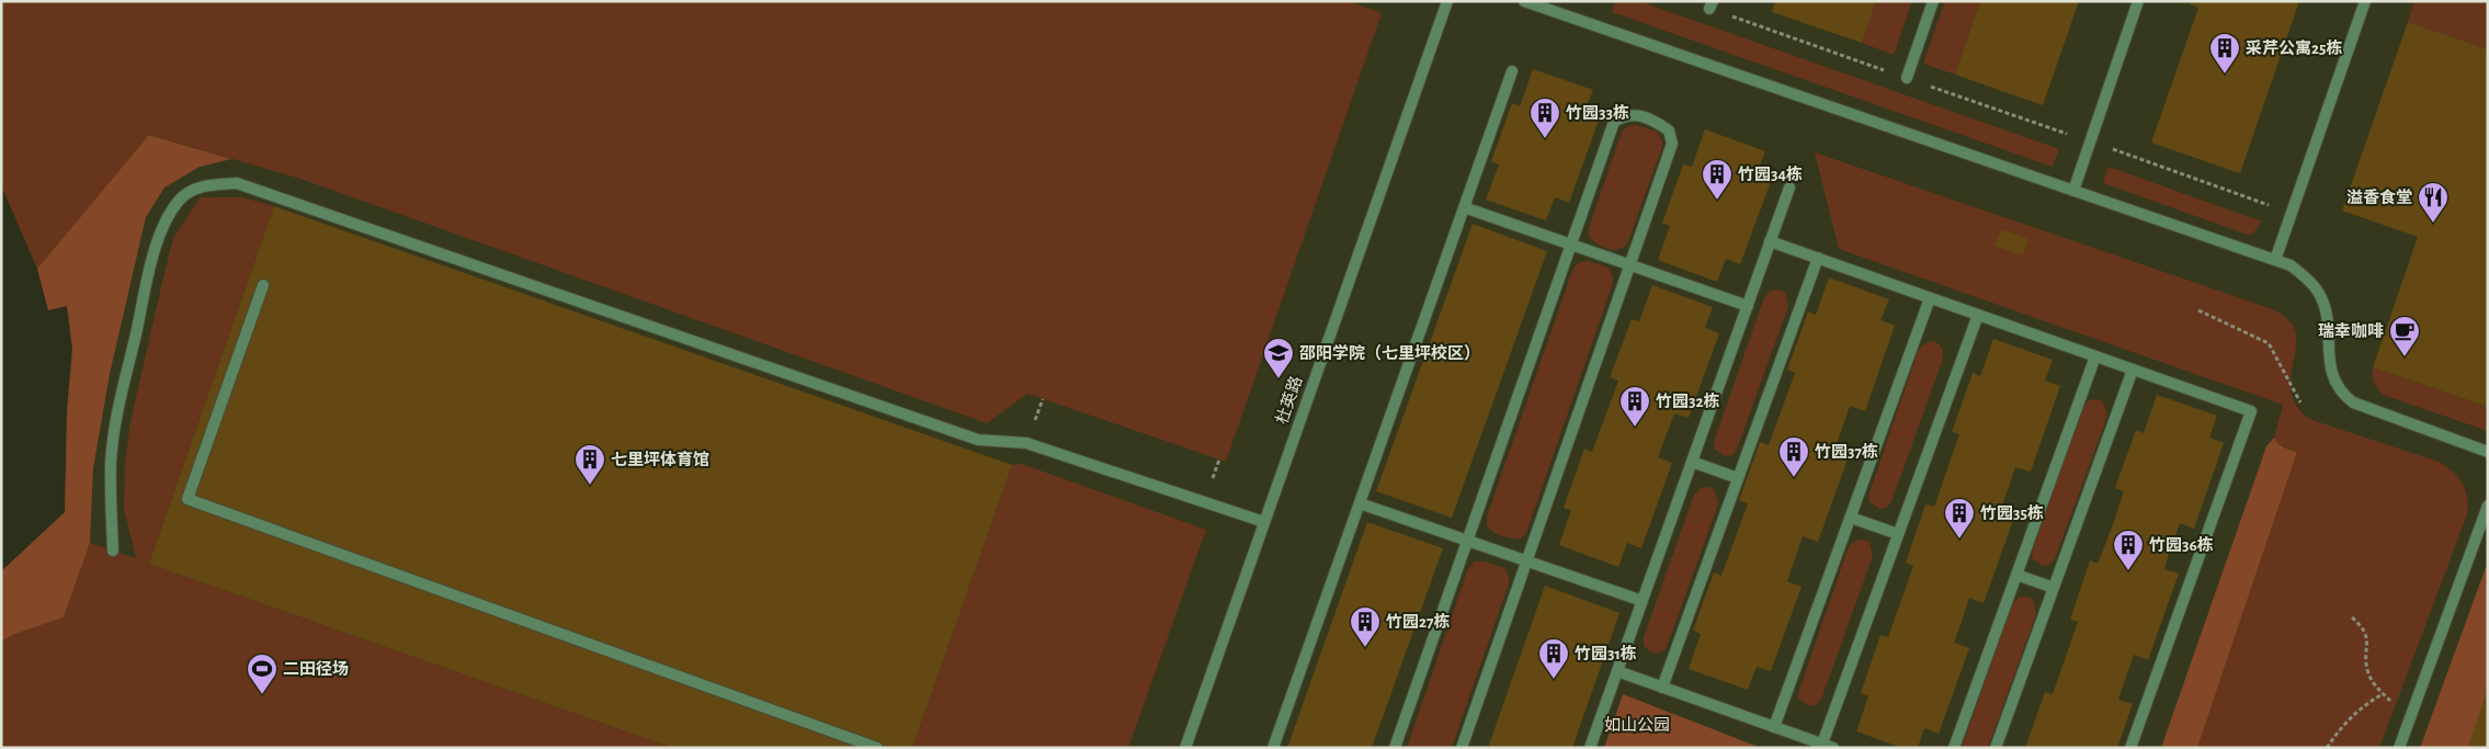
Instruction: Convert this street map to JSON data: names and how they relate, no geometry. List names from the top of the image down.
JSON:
{
  "streets": {
    "street": ["杜英路"]
  },
  "parks": ["如山公园"],
  "places": {
    "building": [
      "采芹公寓25栋",
      "竹园33栋",
      "竹园34栋",
      "竹园32栋",
      "竹园37栋",
      "七里坪体育馆",
      "竹园35栋",
      "竹园36栋",
      "竹园27栋",
      "竹园31栋"
    ],
    "restaurant": ["溢香食堂"],
    "cafe": ["瑞幸咖啡"],
    "school or university": ["邵阳学院（七里坪校区）"],
    "sports": ["二田径场"]
  }
}
